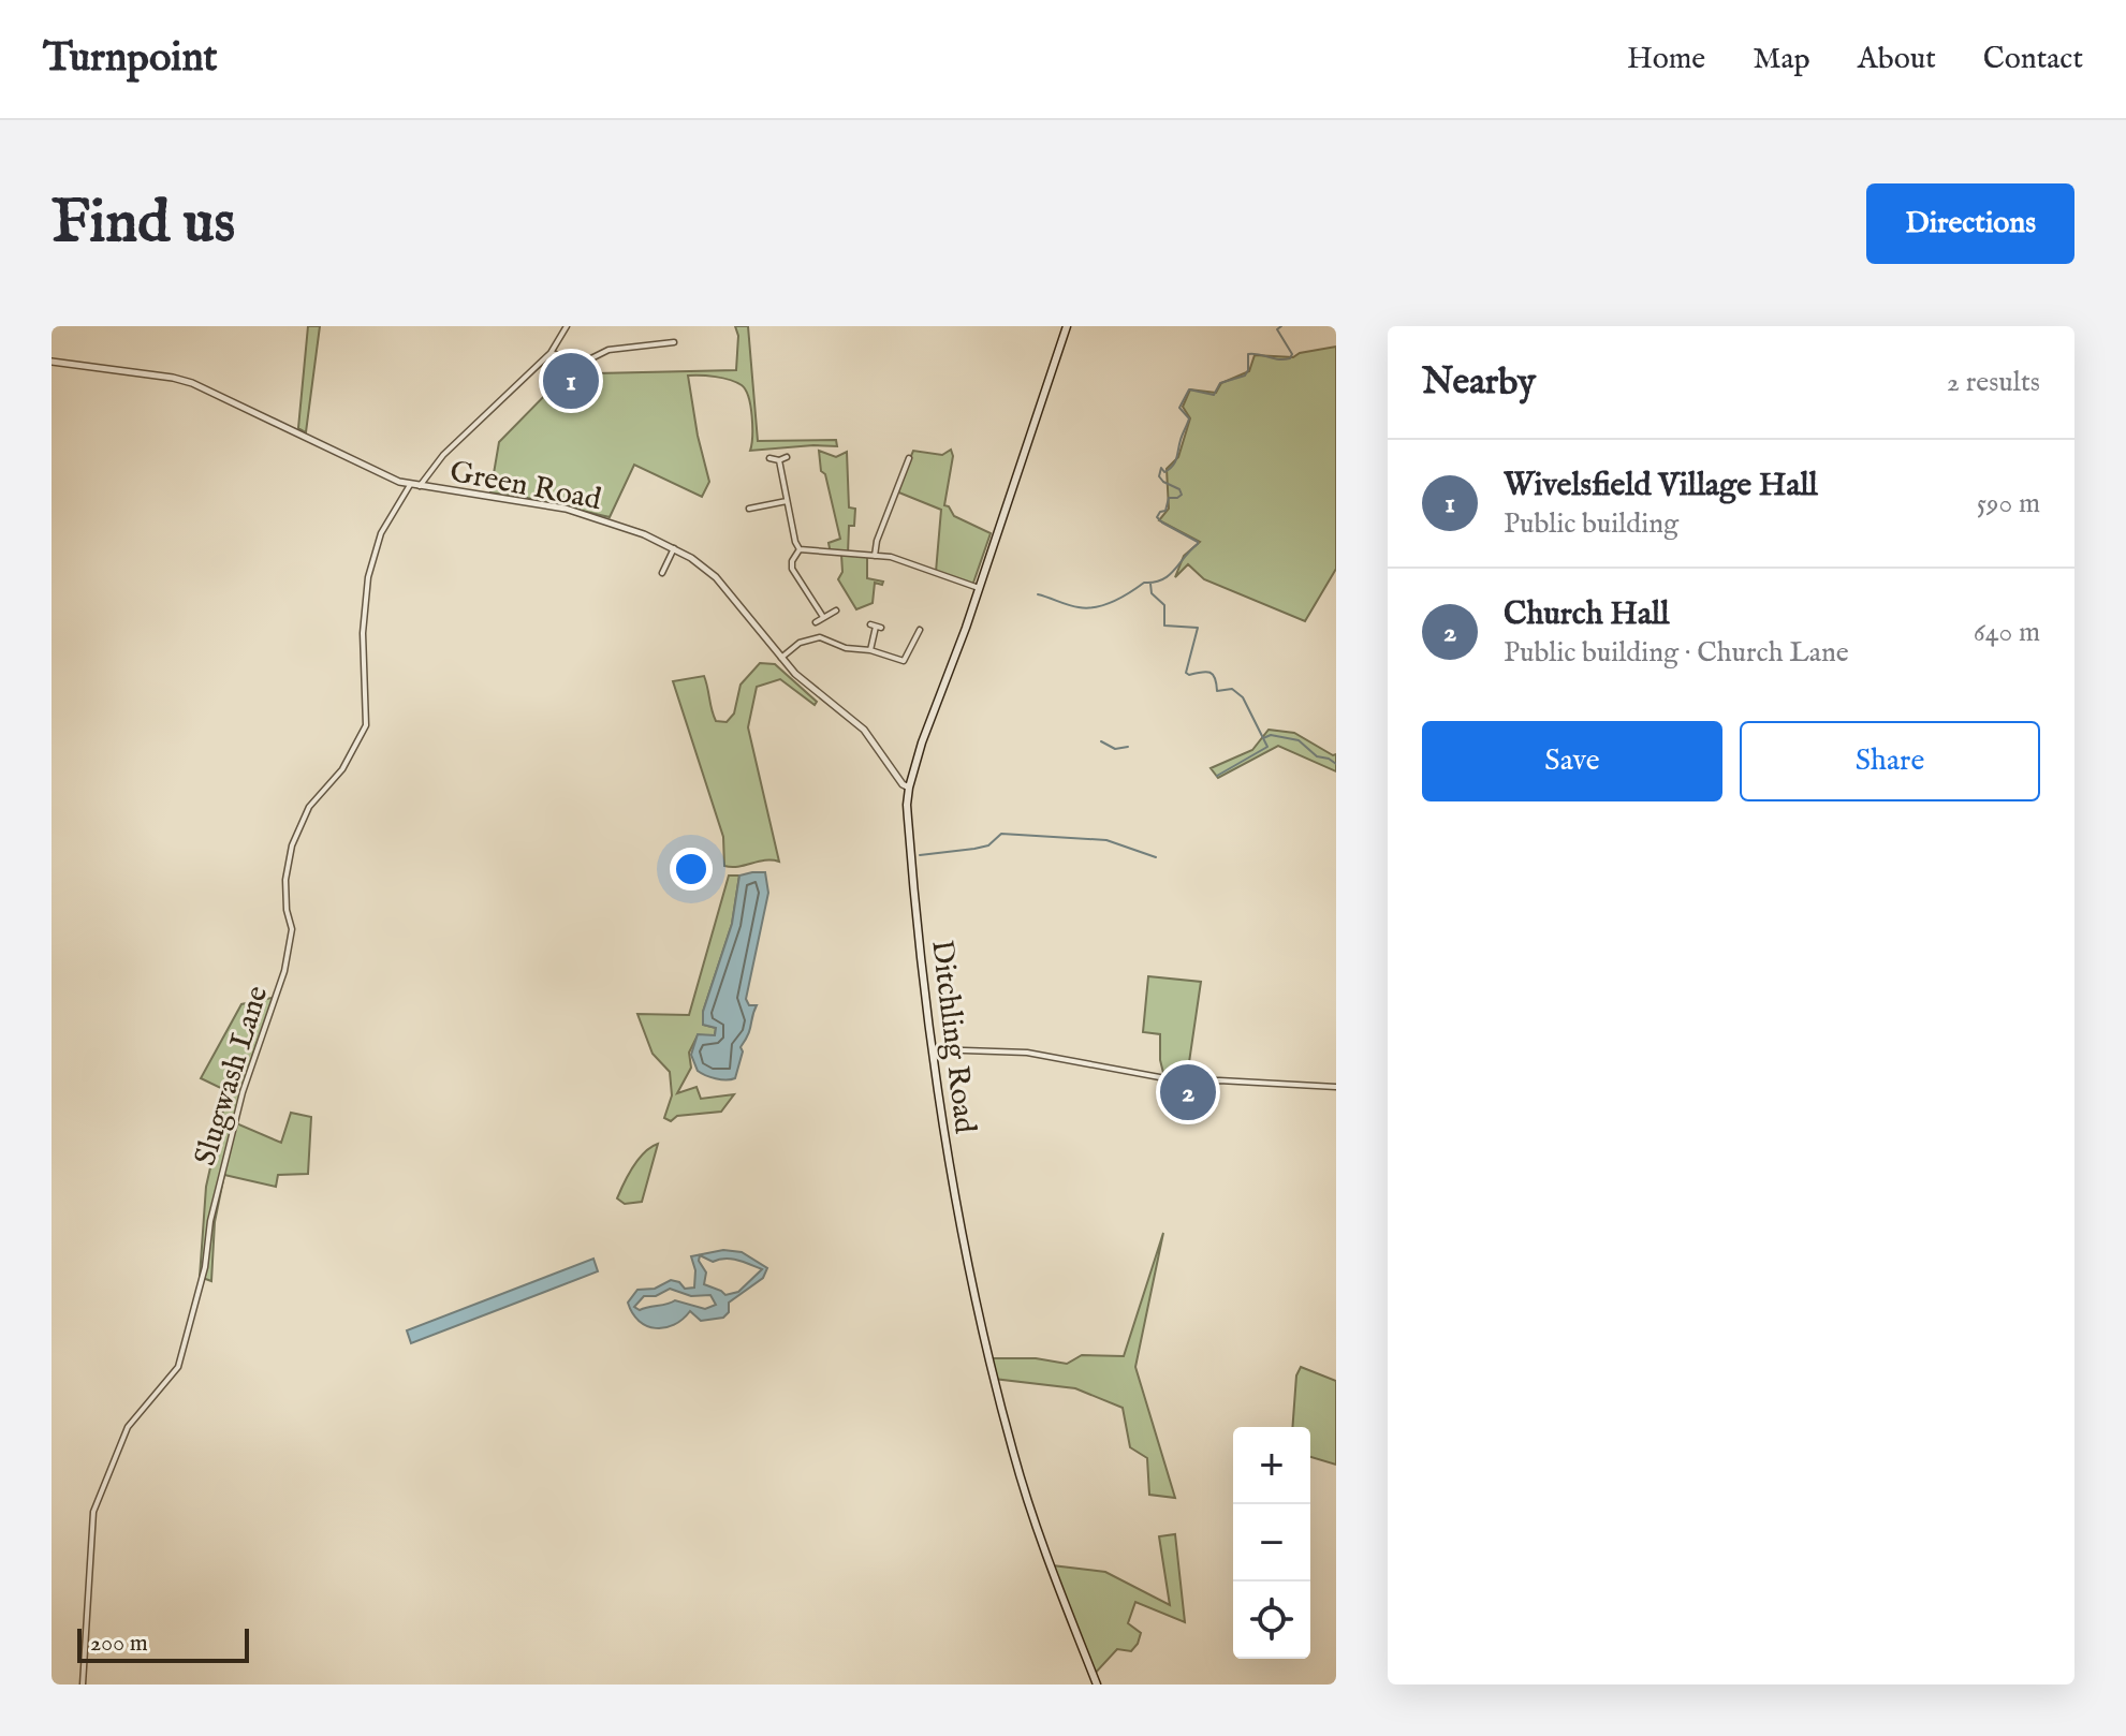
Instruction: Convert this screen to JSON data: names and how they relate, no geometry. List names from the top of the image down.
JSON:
{
  "streets": {
    "main road": ["Ditchling Road"],
    "street": ["Green Road", "Slugwash Lane"]
  },
  "crossings": [
    ["Green Road", "Ditchling Road"],
    ["Green Road", "Slugwash Lane"]
  ],
  "scale_bar": "200 m",
  "page": {
    "header": "Turnpoint",
    "nav": [
      "Home",
      "Map",
      "About",
      "Contact"
    ],
    "buttons": [
      "Directions",
      ["Save", "Share"]
    ],
    "title": "Find us",
    "heading": ["Nearby", "2 results"],
    "pins": ["1", "2"],
    "list": [
      {
        "mark": "1",
        "name": "Wivelsfield Village Hall",
        "note": "Public building",
        "value": "590 m"
      },
      {
        "mark": "2",
        "name": "Church Hall",
        "note": "Public building · Church Lane",
        "value": "640 m"
      }
    ],
    "map_buttons": ["+", "−"],
    "scale": "200 m"
  }
}
